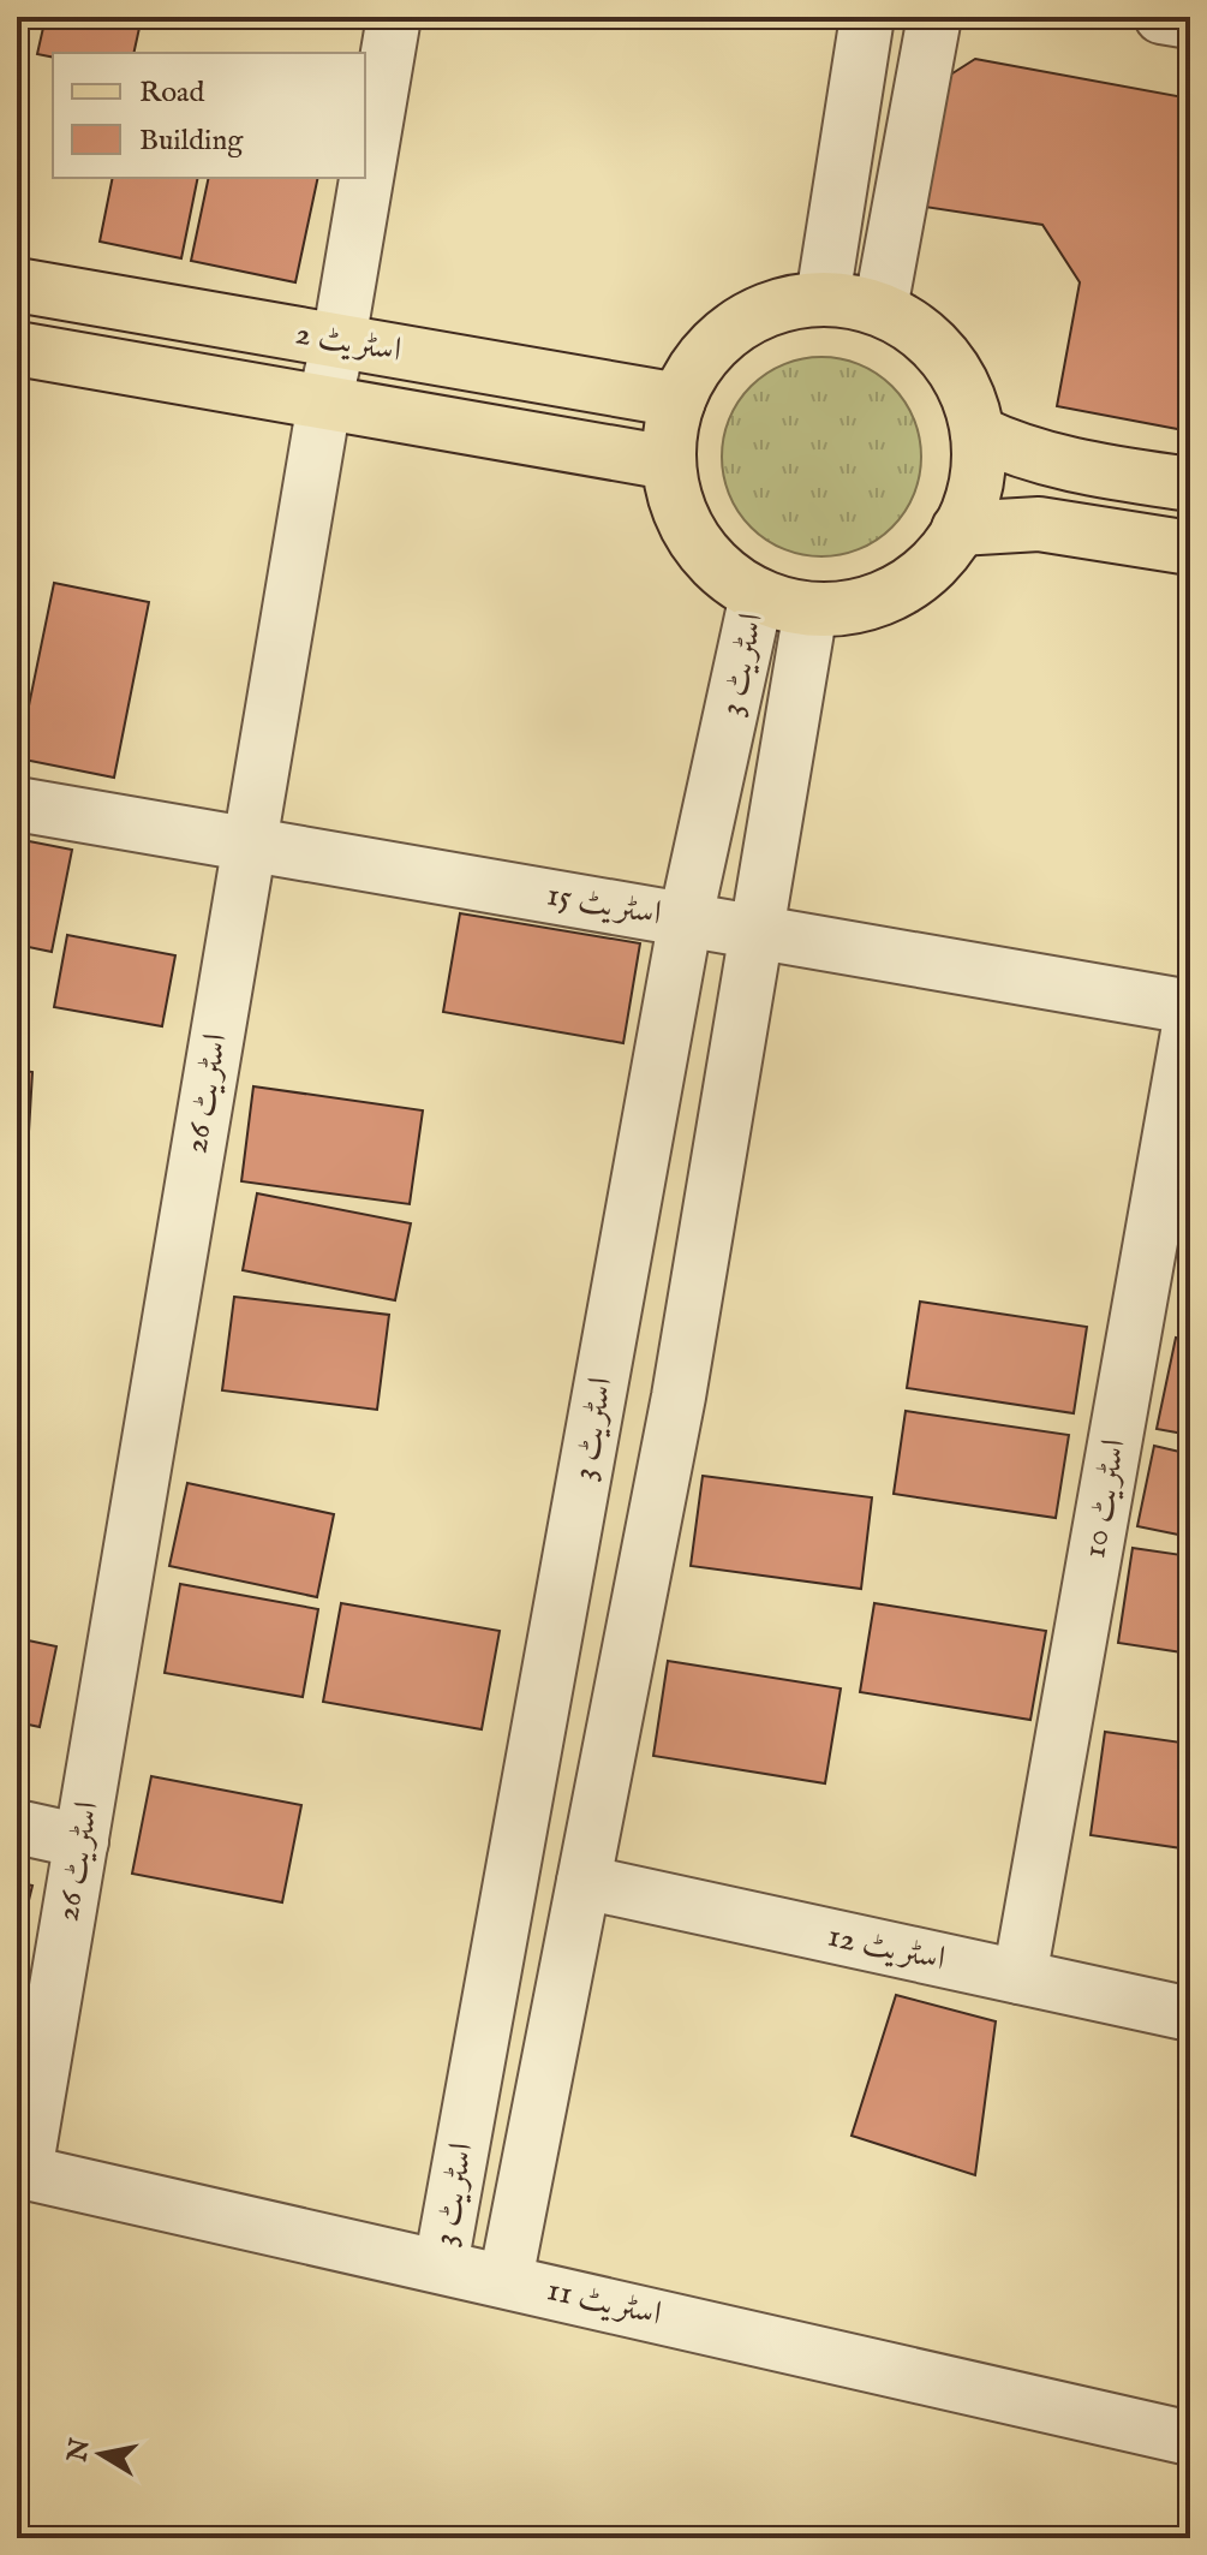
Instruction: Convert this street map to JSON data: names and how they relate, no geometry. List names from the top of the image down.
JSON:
{
  "streets": {
    "main road": ["اسٹریٹ 2", "اسٹریٹ 3"],
    "street": [
      "اسٹریٹ 15",
      "اسٹریٹ 26",
      "اسٹریٹ 10",
      "اسٹریٹ 12",
      "اسٹریٹ 11"
    ]
  },
  "crossings": [
    ["اسٹریٹ 2", "اسٹریٹ 3"],
    ["اسٹریٹ 2", "اسٹریٹ 26"],
    ["اسٹریٹ 3", "اسٹریٹ 15"],
    ["اسٹریٹ 3", "اسٹریٹ 12"],
    ["اسٹریٹ 3", "اسٹریٹ 11"],
    ["اسٹریٹ 15", "اسٹریٹ 26"],
    ["اسٹریٹ 26", "اسٹریٹ 11"],
    ["اسٹریٹ 10", "اسٹریٹ 12"]
  ],
  "legend": ["Road", "Building"],
  "north": "left"
}
